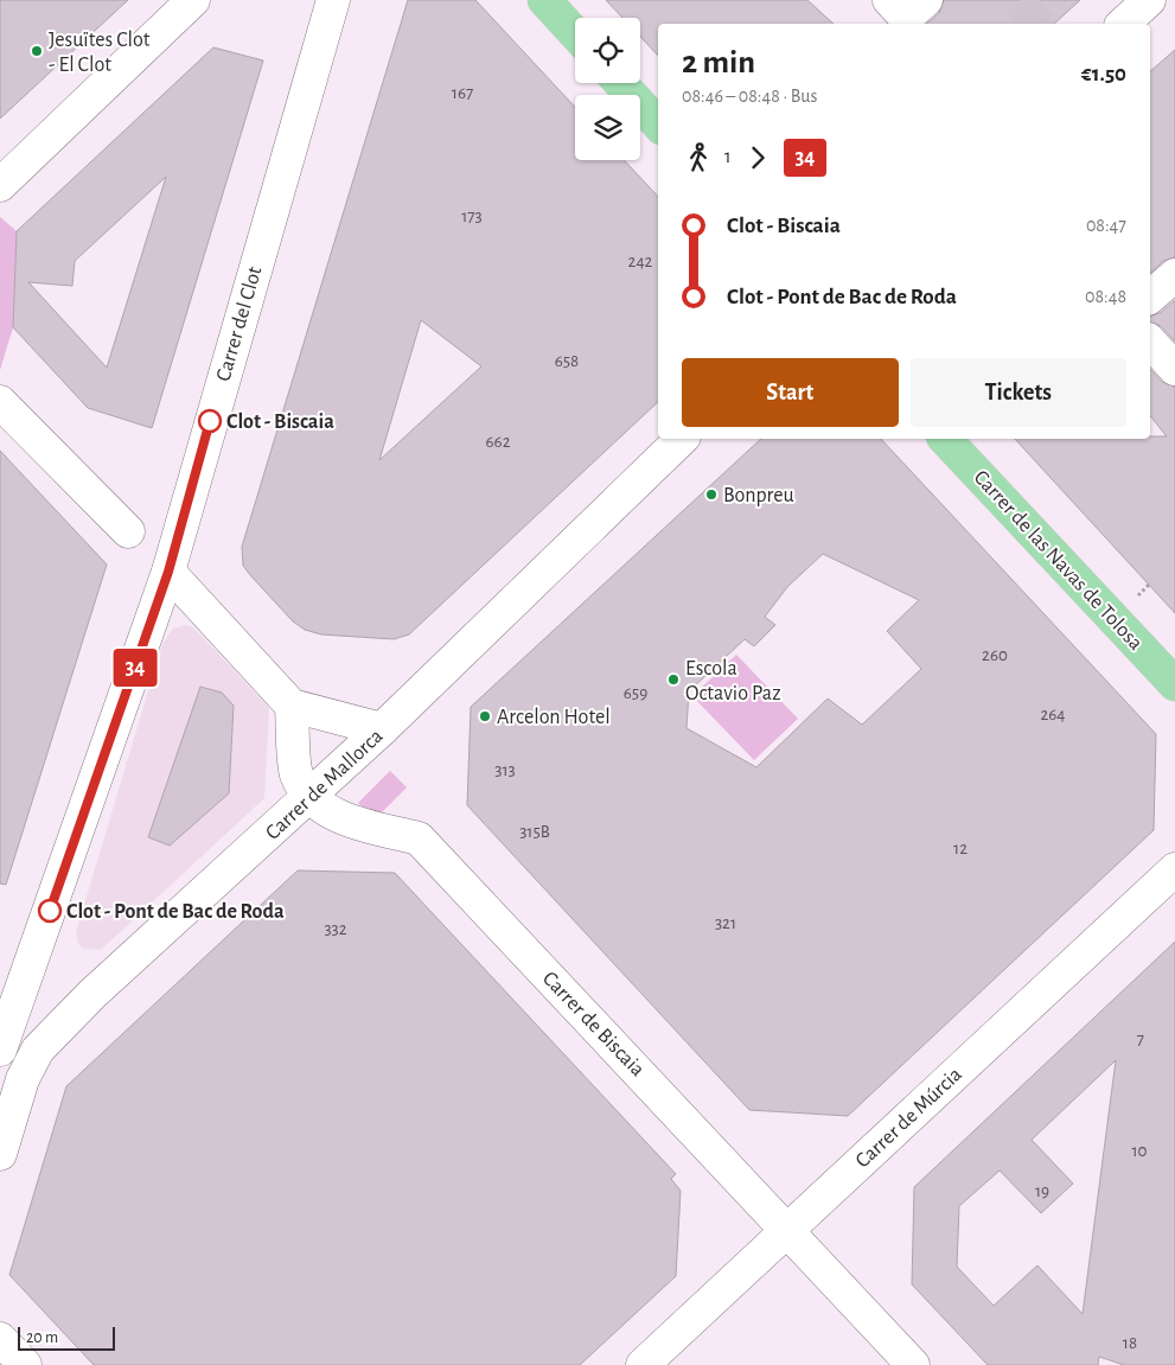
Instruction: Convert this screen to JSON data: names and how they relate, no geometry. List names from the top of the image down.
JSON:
{
  "streets": {
    "main road": ["Carrer de las Navas de Tolosa"],
    "street": [
      "Carrer del Clot",
      "Carrer de Mallorca",
      "Carrer de Biscaia",
      "Carrer de Múrcia"
    ]
  },
  "crossings": [
    ["Carrer de Mallorca", "Carrer de Biscaia"],
    ["Carrer de Biscaia", "Carrer de Múrcia"]
  ],
  "places": [
    "Jesuïtes Clot - El Clot",
    "Clot - Biscaia",
    "Bonpreu",
    "Escola Octavio Paz",
    "Arcelon Hotel",
    "Clot - Pont de Bac de Roda"
  ],
  "lines": ["bus line 34"],
  "house_numbers": [
    "167",
    "173",
    "242",
    "658",
    "662",
    "260",
    "659",
    "264",
    "313",
    "315B",
    "12",
    "321",
    "332",
    "7",
    "10",
    "19",
    "18"
  ],
  "scale_bar": "20 m",
  "page": {
    "on_map": "34",
    "heading": ["2 min", "08:46 – 08:48 · Bus", "€1.50"],
    "legs": ["1", "34"],
    "list": [
      {
        "name": "Clot - Biscaia",
        "value": "08:47"
      },
      {
        "name": "Clot - Pont de Bac de Roda",
        "value": "08:48"
      }
    ],
    "buttons": ["Start", "Tickets"],
    "scale": "20 m"
  }
}
